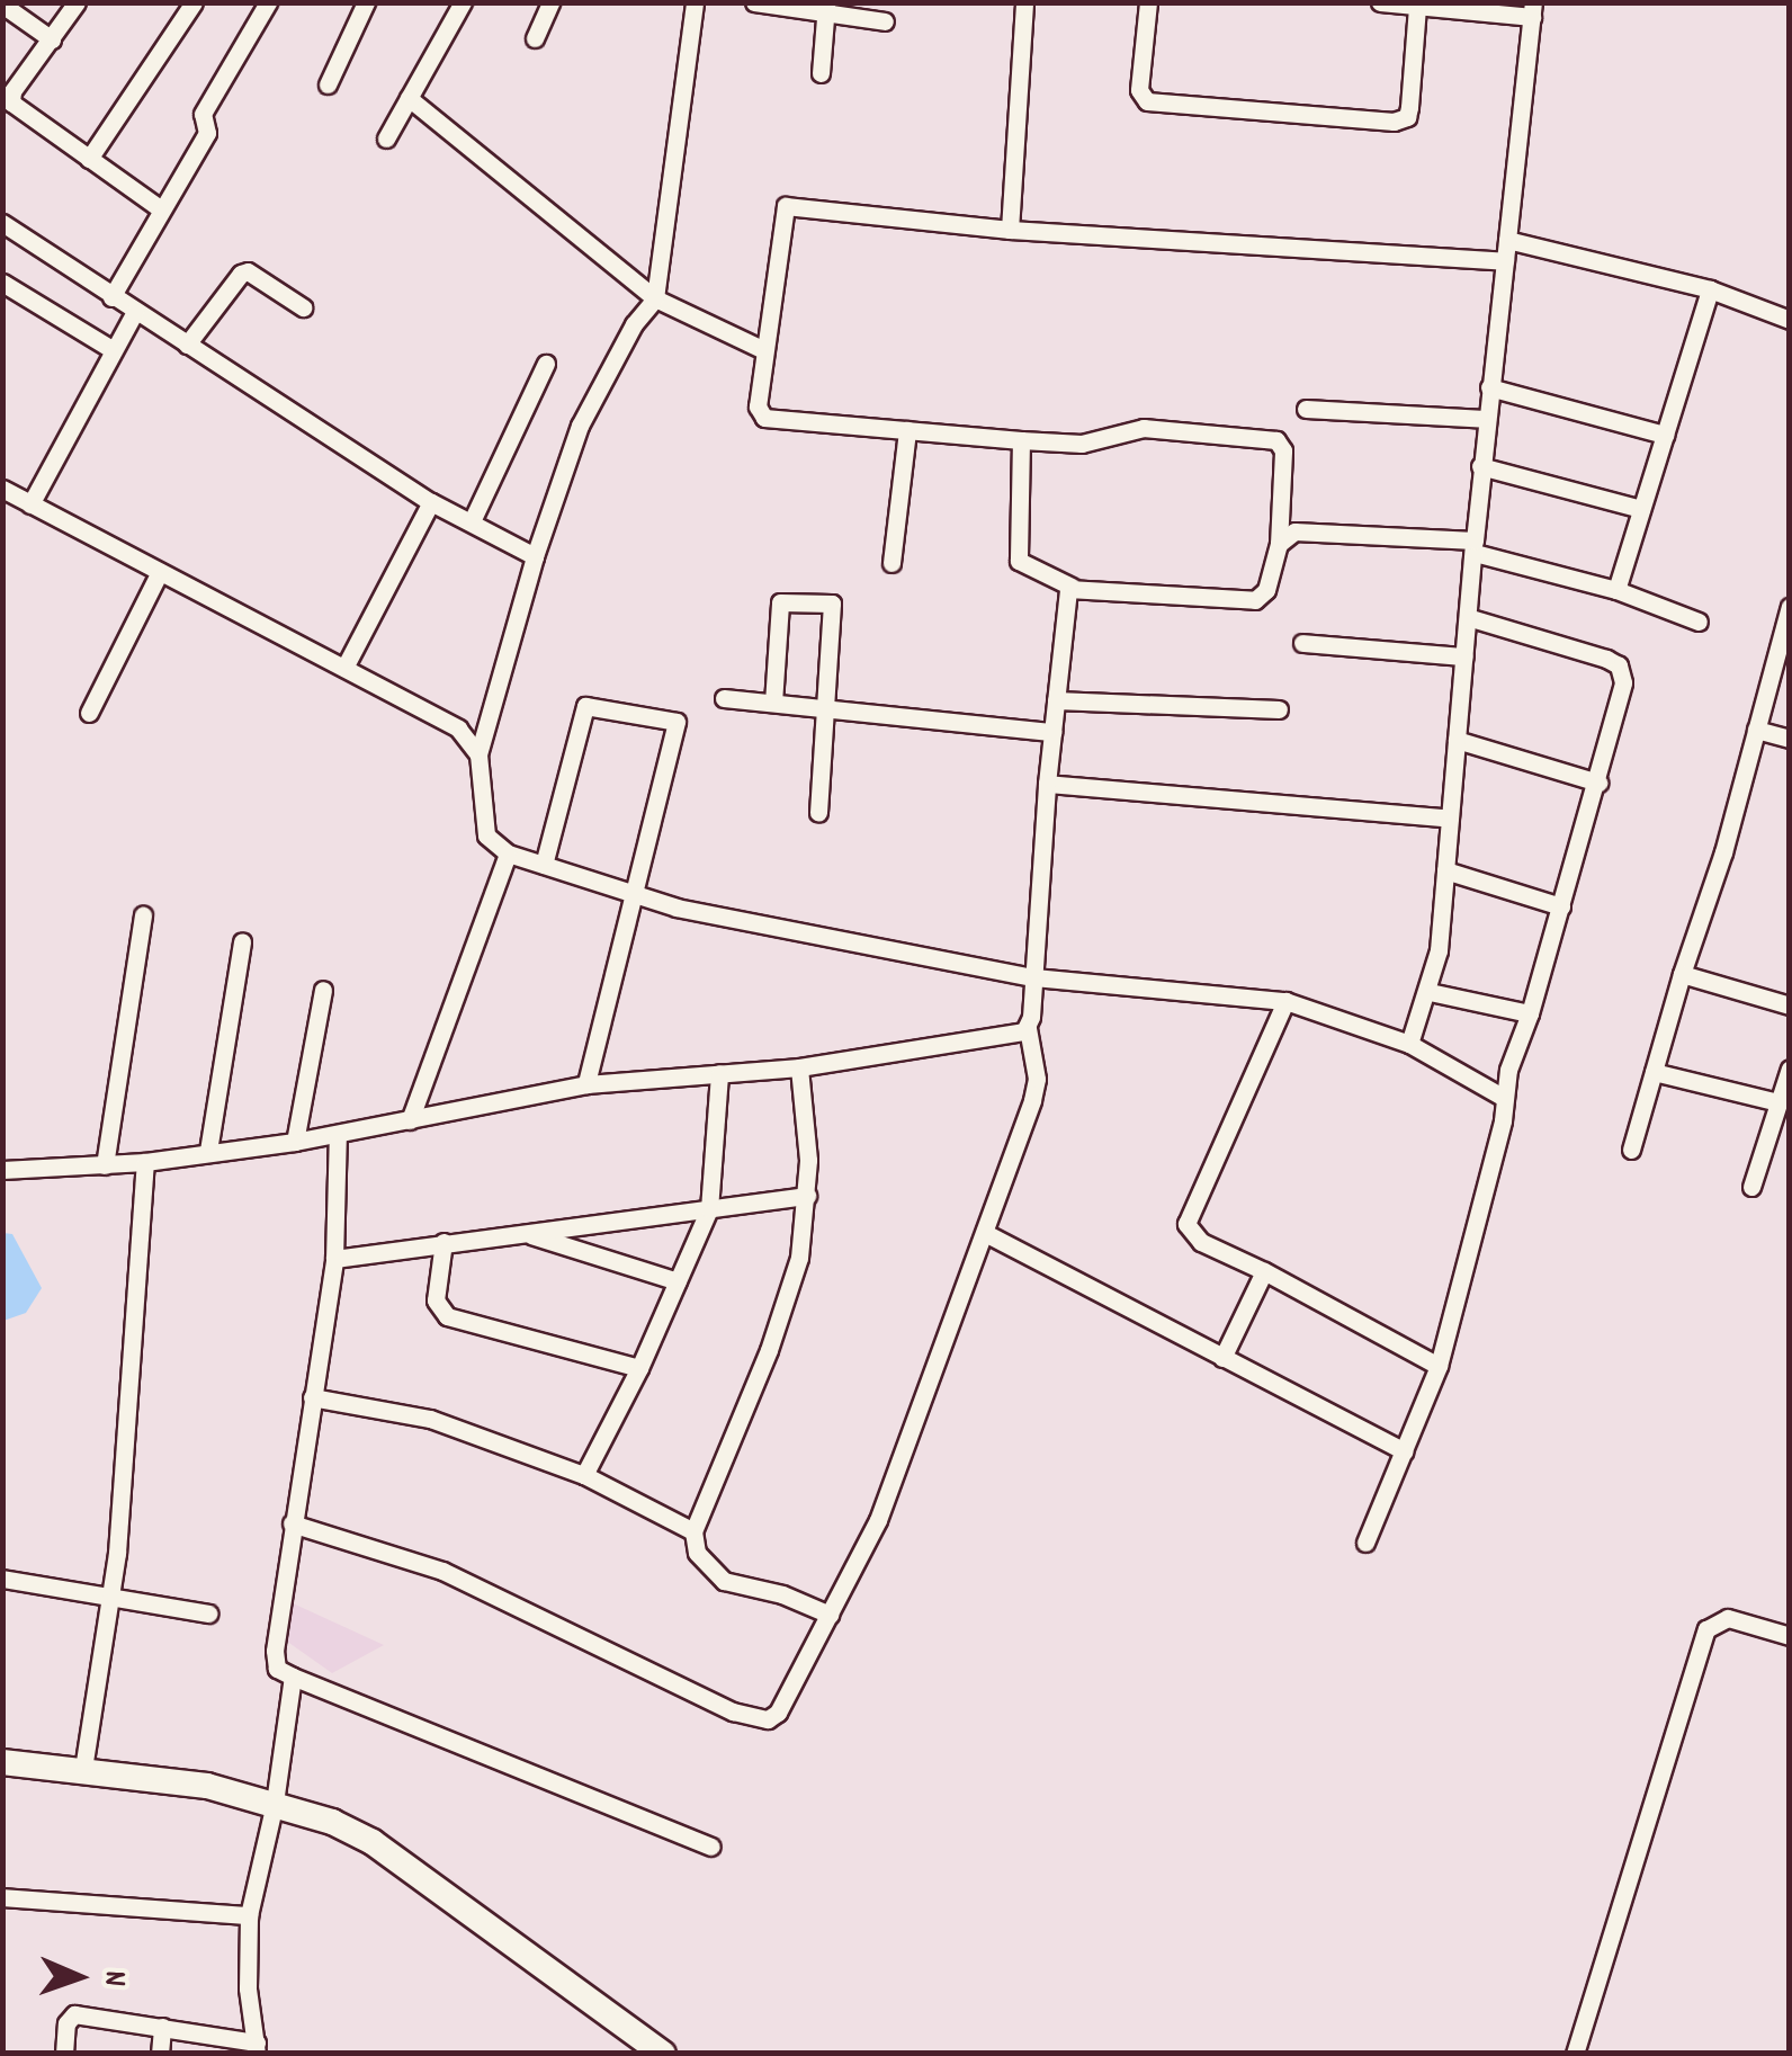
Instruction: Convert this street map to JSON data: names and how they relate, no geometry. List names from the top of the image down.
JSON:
{
  "north": "right"
}
